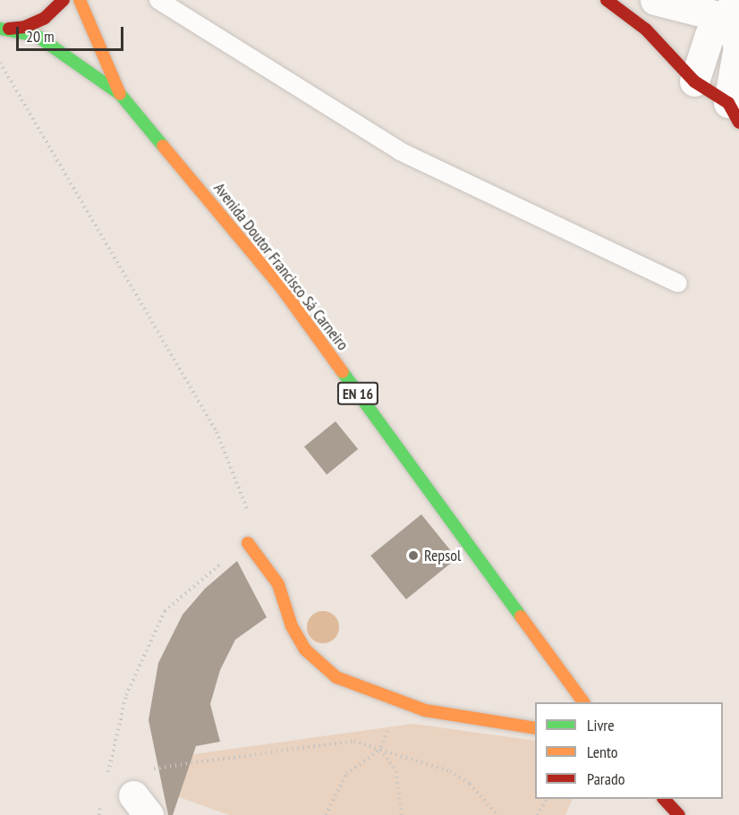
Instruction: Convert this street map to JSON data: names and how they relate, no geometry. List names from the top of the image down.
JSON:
{
  "streets": {
    "main road": ["Avenida Doutor Francisco Sá Carneiro", "EN 16"]
  },
  "places": ["Repsol"],
  "legend": ["Livre", "Lento", "Parado"],
  "scale_bar": "20 m"
}
